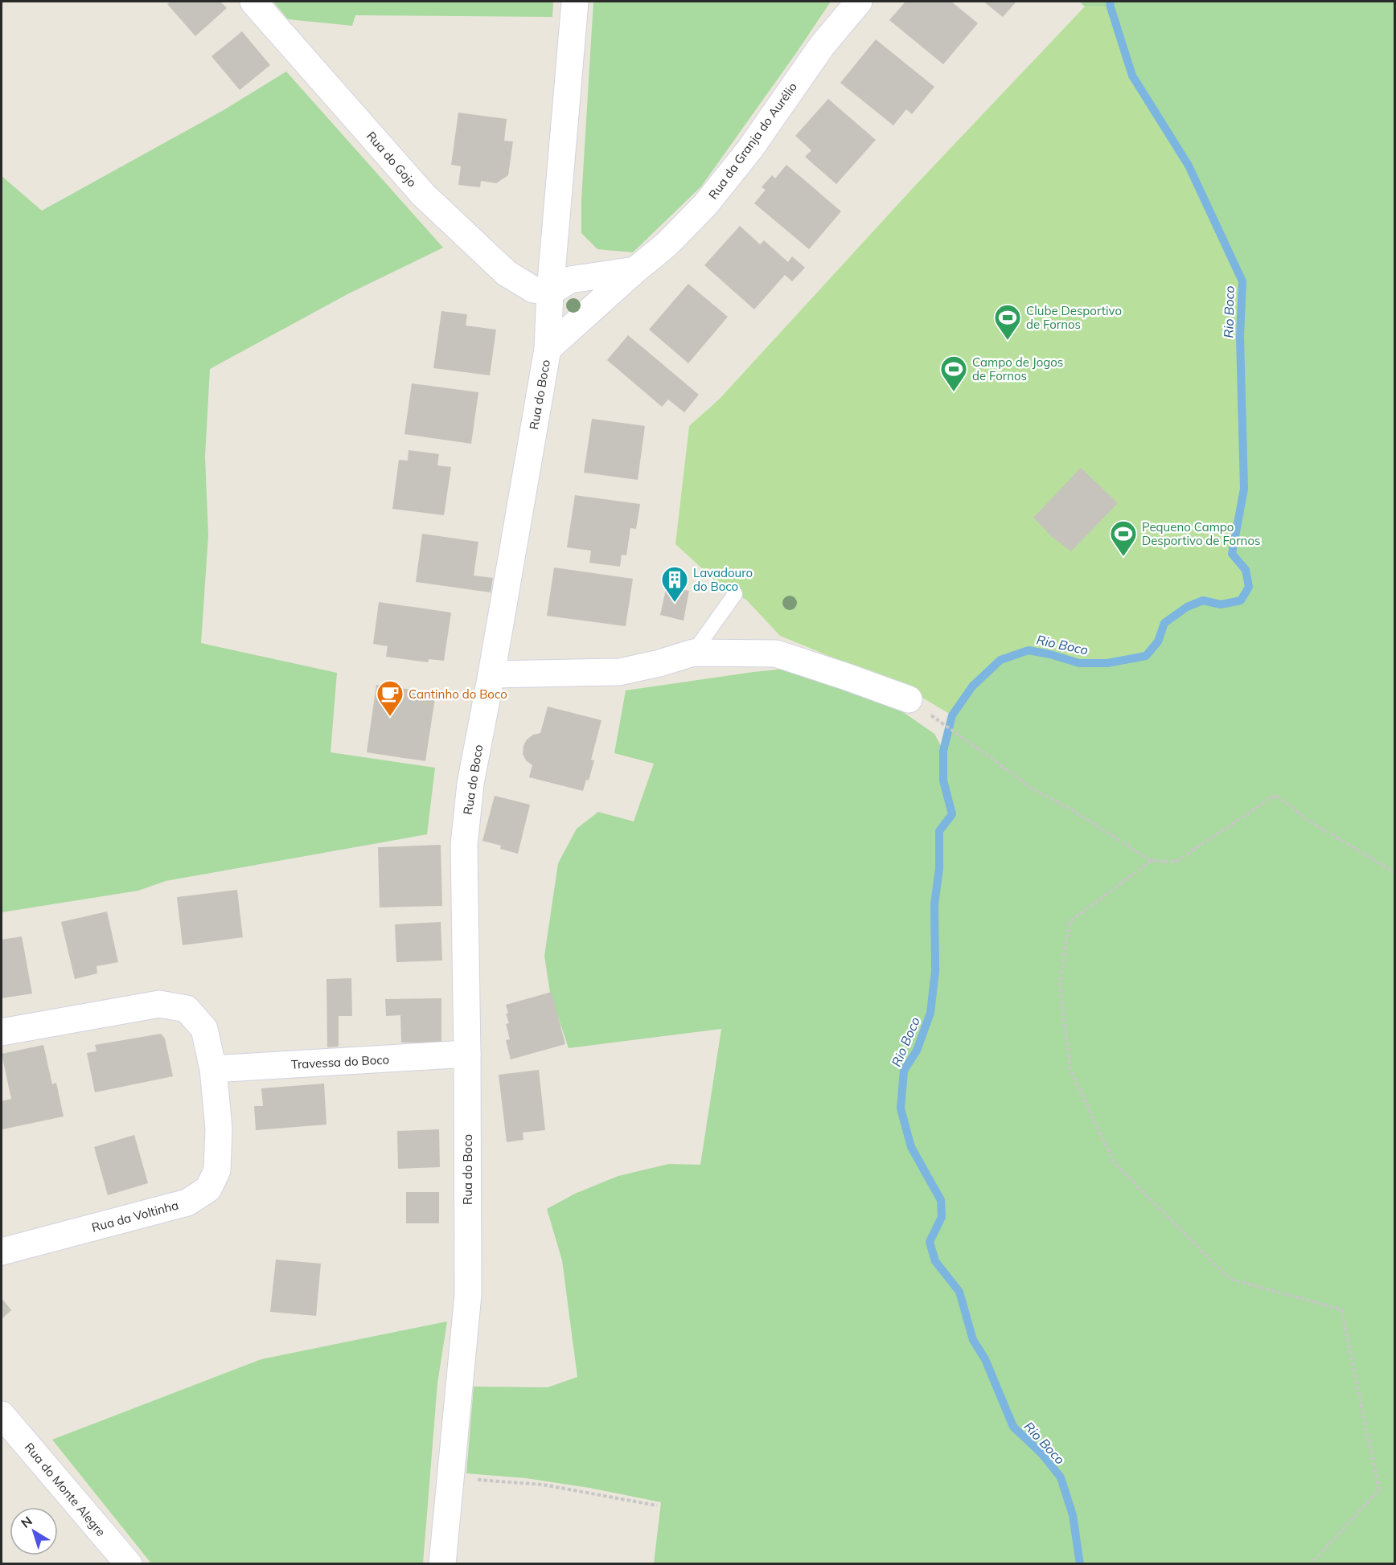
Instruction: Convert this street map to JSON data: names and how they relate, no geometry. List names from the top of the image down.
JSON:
{
  "streets": {
    "street": [
      "Rua da Granja do Aurélio",
      "Rua do Gojo",
      "Rua do Boco",
      "Travessa do Boco",
      "Rua da Voltinha",
      "Rua do Monte Alegre"
    ]
  },
  "crossings": [
    ["Rua da Granja do Aurélio", "Rua do Boco"],
    ["Rua do Gojo", "Rua do Boco"],
    ["Rua do Boco", "Travessa do Boco"],
    ["Travessa do Boco", "Rua da Voltinha"]
  ],
  "water": ["Rio Boco"],
  "places": {
    "sports": ["Clube Desportivo de Fornos", "Campo de Jogos de Fornos", "Pequeno Campo Desportivo de Fornos"],
    "building": ["Lavadouro do Boco"],
    "cafe": ["Cantinho do Boco"]
  },
  "north": "top left"
}
